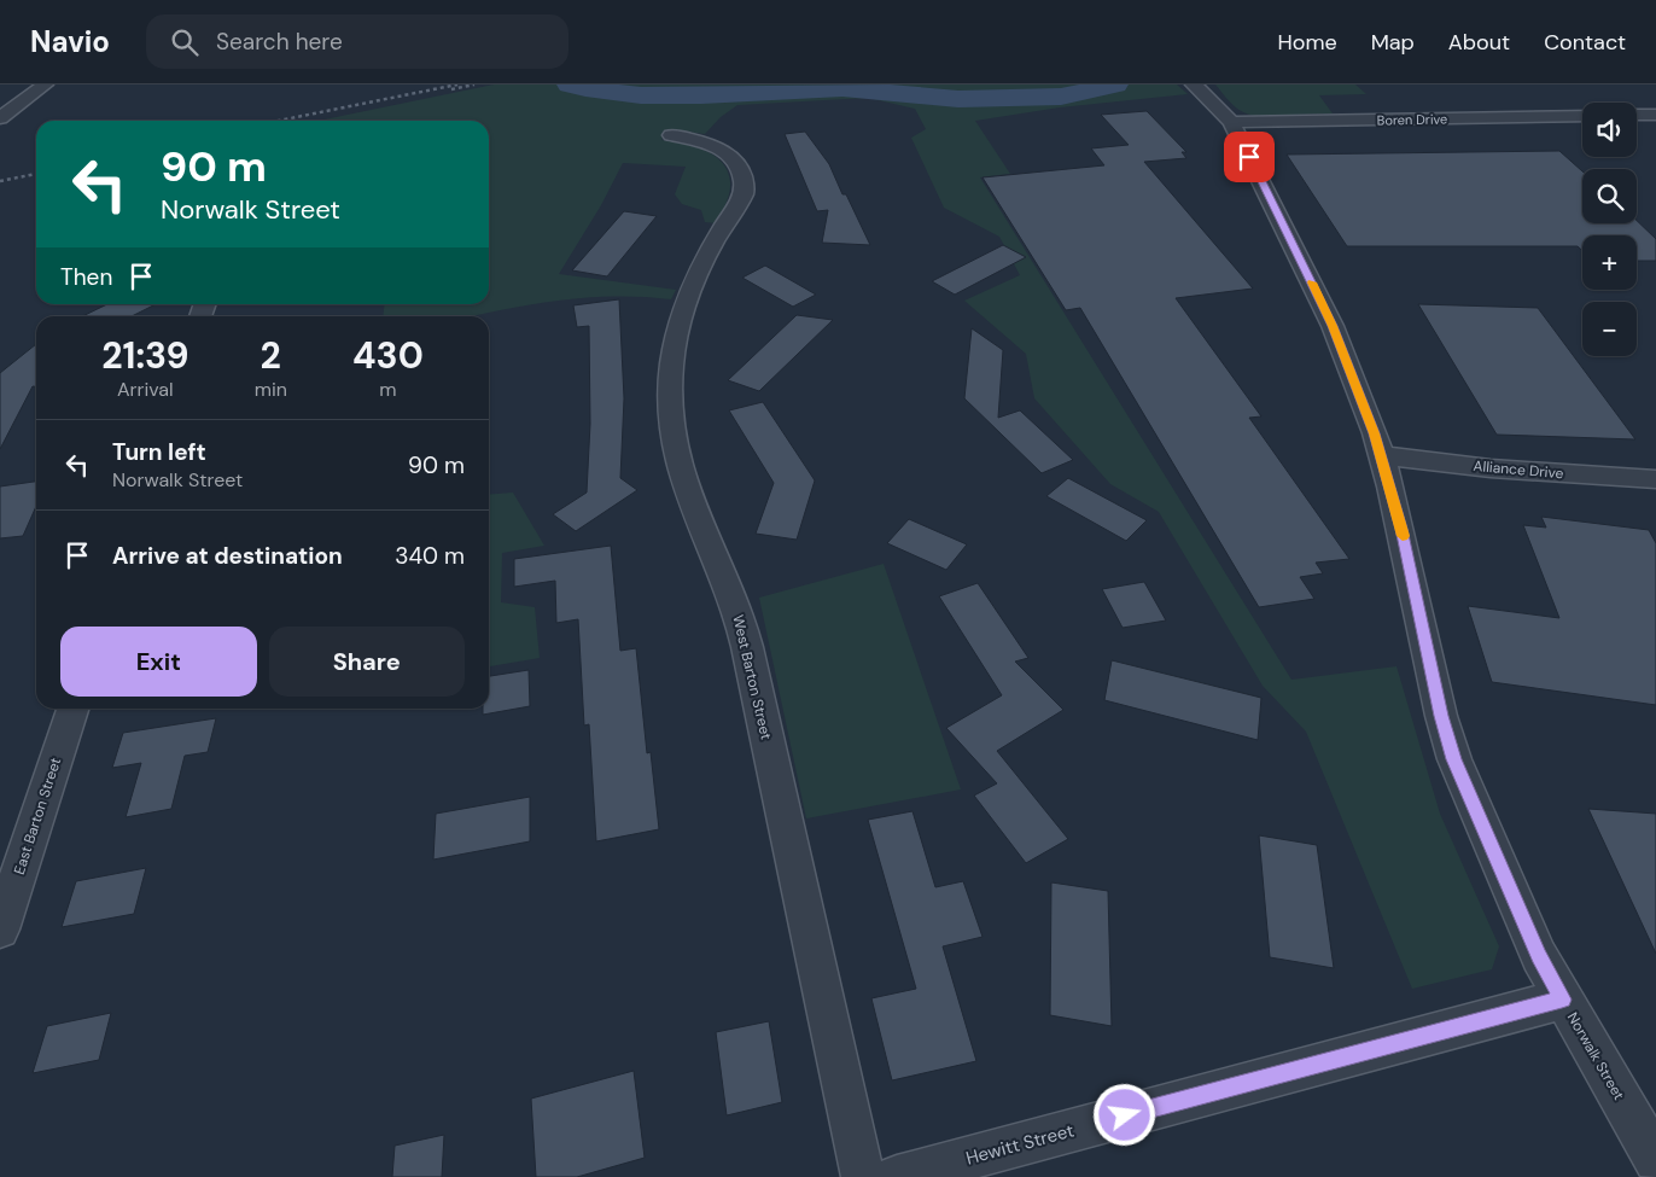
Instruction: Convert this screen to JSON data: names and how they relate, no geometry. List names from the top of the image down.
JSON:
{
  "streets": {
    "street": [
      "Boren Drive",
      "Alliance Drive",
      "West Barton Street",
      "East Barton Street",
      "Norwalk Street",
      "Hewitt Street"
    ]
  },
  "crossings": [
    ["Boren Drive", "Norwalk Street"],
    ["Alliance Drive", "Norwalk Street"],
    ["Norwalk Street", "Hewitt Street"]
  ],
  "page": {
    "header": "Navio",
    "search": "Search here",
    "nav": [
      "Home",
      "Map",
      "About",
      "Contact"
    ],
    "map_buttons": ["+", "−"],
    "turn": ["90 m", "Norwalk Street"],
    "then": "Then",
    "eta": [
      "21:39",
      "Arrival",
      "2",
      "min",
      "430",
      "m"
    ],
    "list": [
      {
        "name": "Turn left",
        "note": "Norwalk Street",
        "value": "90 m"
      },
      {
        "name": "Arrive at destination",
        "value": "340 m"
      }
    ],
    "buttons": ["Exit", "Share"]
  }
}
